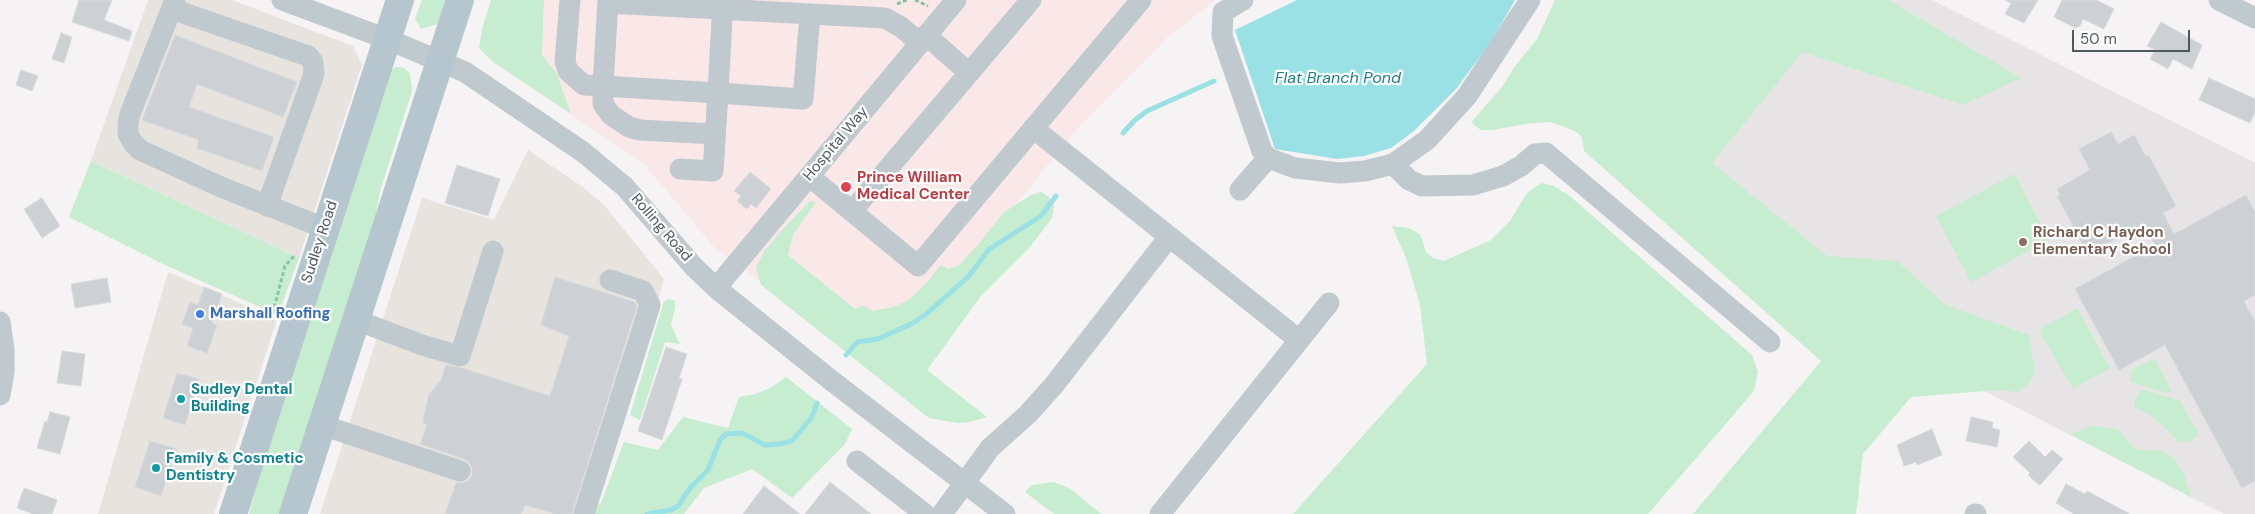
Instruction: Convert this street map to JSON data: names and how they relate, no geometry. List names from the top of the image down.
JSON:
{
  "streets": {
    "main road": ["Sudley Road"],
    "street": ["Hospital Way", "Rolling Road"]
  },
  "crossings": [
    ["Hospital Way", "Rolling Road"],
    ["Rolling Road", "Sudley Road"]
  ],
  "water": ["Flat Branch Pond"],
  "places": [
    "Prince William Medical Center",
    "Richard C Haydon Elementary School",
    "Marshall Roofing",
    "Sudley Dental Building",
    "Family & Cosmetic Dentistry"
  ],
  "scale_bar": "50 m"
}
